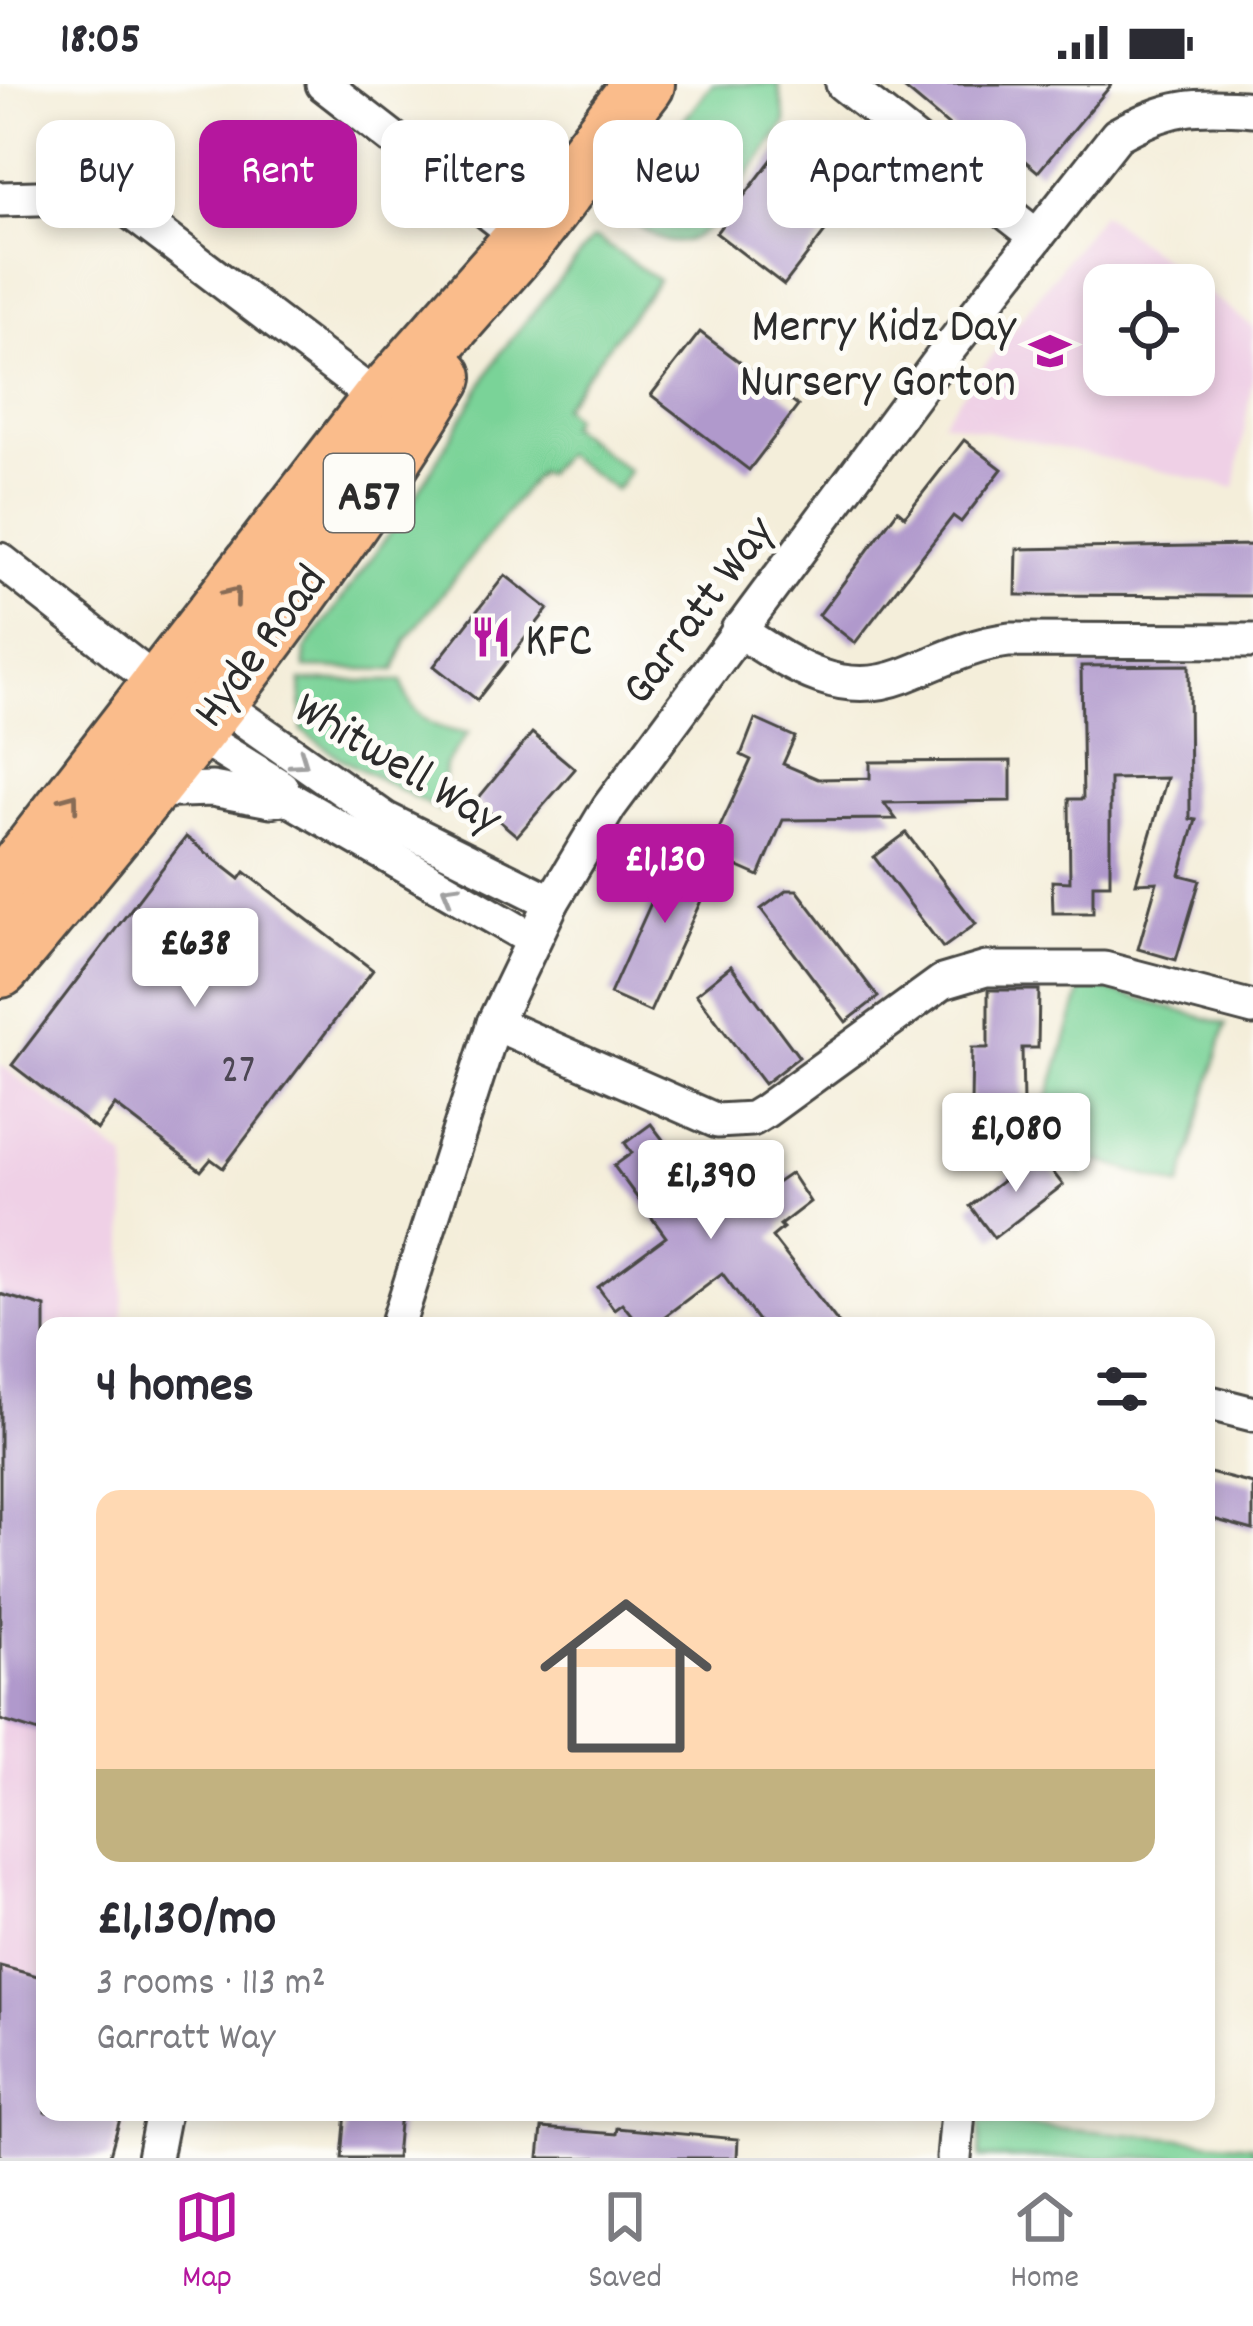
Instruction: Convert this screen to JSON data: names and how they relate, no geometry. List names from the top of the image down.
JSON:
{
  "streets": {
    "highway": ["A57", "Hyde Road"],
    "street": ["Garratt Way", "Whitwell Way"]
  },
  "crossings": [
    ["Garratt Way", "Whitwell Way"],
    ["Hyde Road", "Whitwell Way"]
  ],
  "places": {
    "school or university": ["Merry Kidz Day Nursery Gorton"],
    "restaurant": ["KFC"]
  },
  "house_numbers": ["27"],
  "page": {
    "status": "18:05",
    "chip": [
      "Buy",
      "Rent",
      "Filters",
      "New",
      "Apartment"
    ],
    "price": [
      "£1,130",
      "£638",
      "£1,080",
      "£1,390"
    ],
    "heading": "4 homes",
    "list": [
      {
        "name": "£1,130/mo",
        "note": "3 rooms · 113 m² · Garratt Way"
      }
    ],
    "tabs": ["Map", "Saved", "Home"]
  }
}
